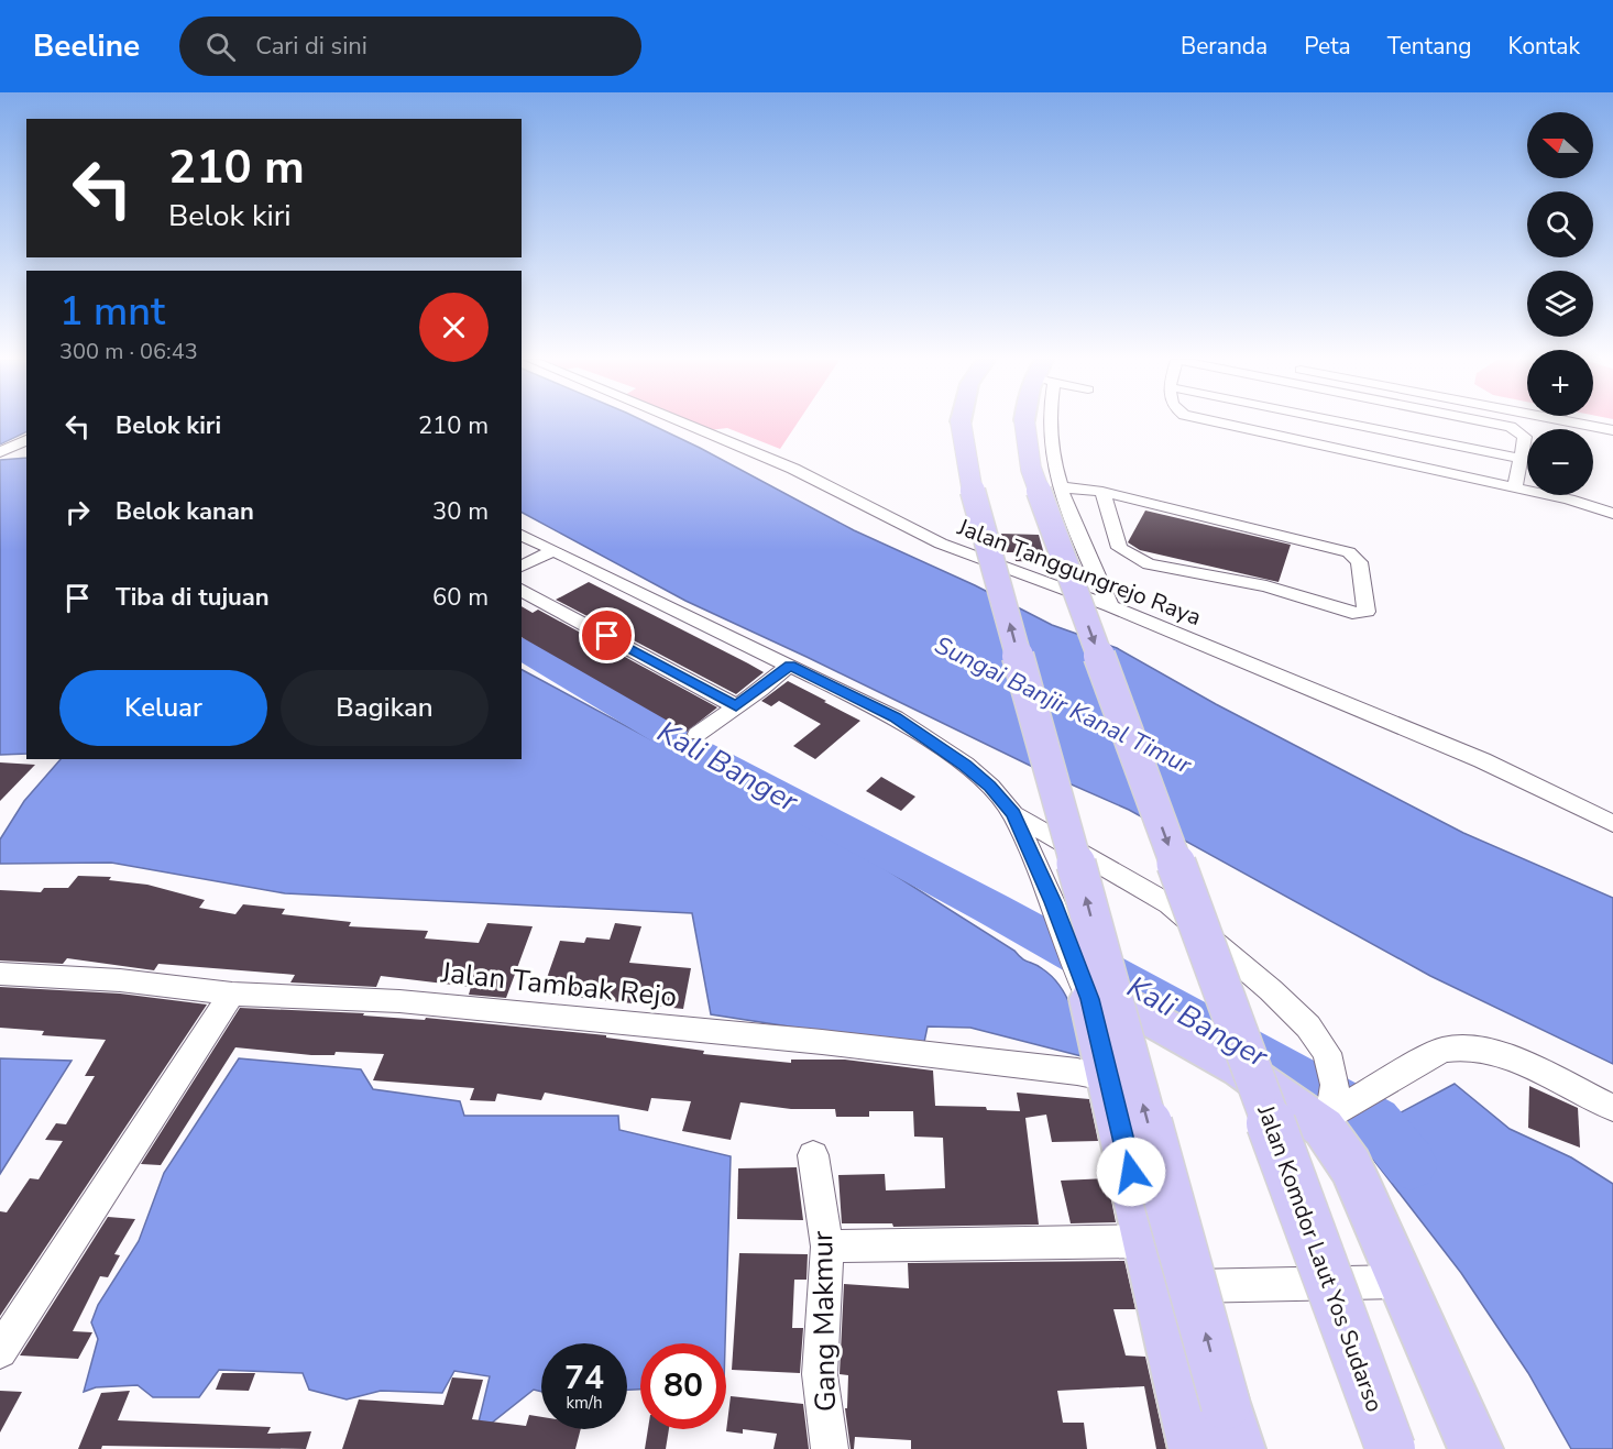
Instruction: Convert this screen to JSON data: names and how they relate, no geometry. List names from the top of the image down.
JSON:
{
  "streets": {
    "highway": ["Jalan Komdor Laut Yos Sudarso"],
    "street": ["Jalan Tanggungrejo Raya", "Jalan Tambak Rejo", "Gang Makmur"]
  },
  "water": ["Sungai Banjir Kanal Timur", "Kali Banger"],
  "north": "left",
  "page": {
    "header": "Beeline",
    "search": "Cari di sini",
    "nav": [
      "Beranda",
      "Peta",
      "Tentang",
      "Kontak"
    ],
    "map_buttons": ["+", "−"],
    "turn": ["210 m", "Belok kiri"],
    "heading": ["1 mnt", "300 m · 06:43"],
    "list": [
      {
        "name": "Belok kiri",
        "value": "210 m"
      },
      {
        "name": "Belok kanan",
        "value": "30 m"
      },
      {
        "name": "Tiba di tujuan",
        "value": "60 m"
      }
    ],
    "buttons": ["Keluar", "Bagikan"],
    "speed": "74 km/h",
    "limit": "80"
  }
}
